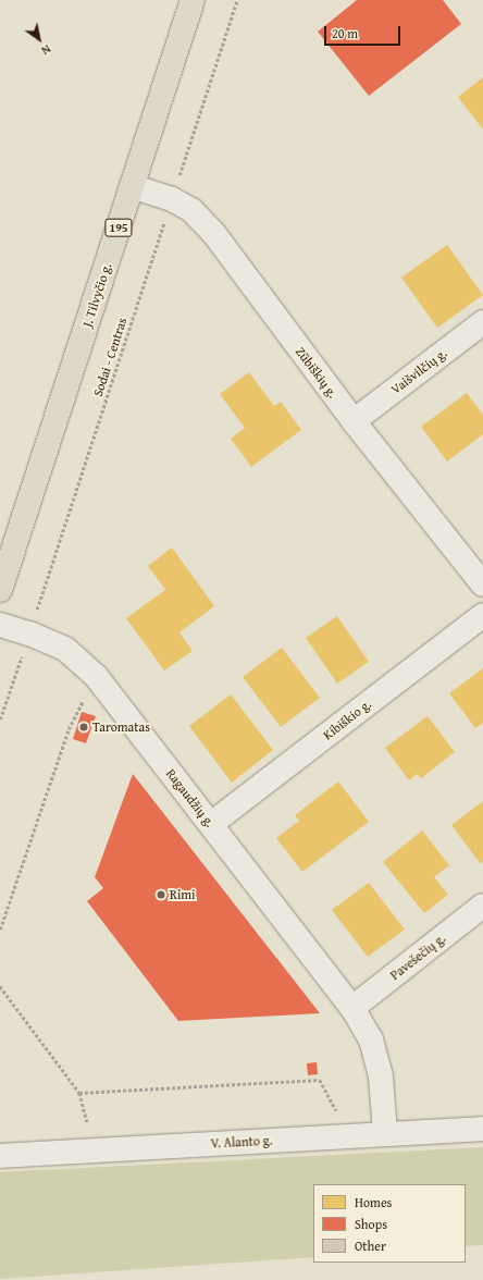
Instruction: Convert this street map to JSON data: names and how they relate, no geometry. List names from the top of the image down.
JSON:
{
  "streets": {
    "main road": ["195", "J. Tilvyčio g."],
    "street": [
      "Vaišvilčių g.",
      "Zūbiškių g.",
      "Kibiškio g.",
      "Ragaudžių g.",
      "Pavešečių g.",
      "V. Alanto g."
    ],
    "path": ["Sodai - Centras"]
  },
  "crossings": [
    ["J. Tilvyčio g.", "Zūbiškių g."],
    ["Sodai - Centras", "Zūbiškių g."],
    ["Sodai - Centras", "Ragaudžių g."],
    ["Vaišvilčių g.", "Zūbiškių g."],
    ["Kibiškio g.", "Ragaudžių g."],
    ["Ragaudžių g.", "Pavešečių g."],
    ["Ragaudžių g.", "V. Alanto g."]
  ],
  "places": ["Taromatas", "Rimi"],
  "legend": ["Homes", "Shops", "Other"],
  "scale_bar": "20 m",
  "north": "bottom right"
}
